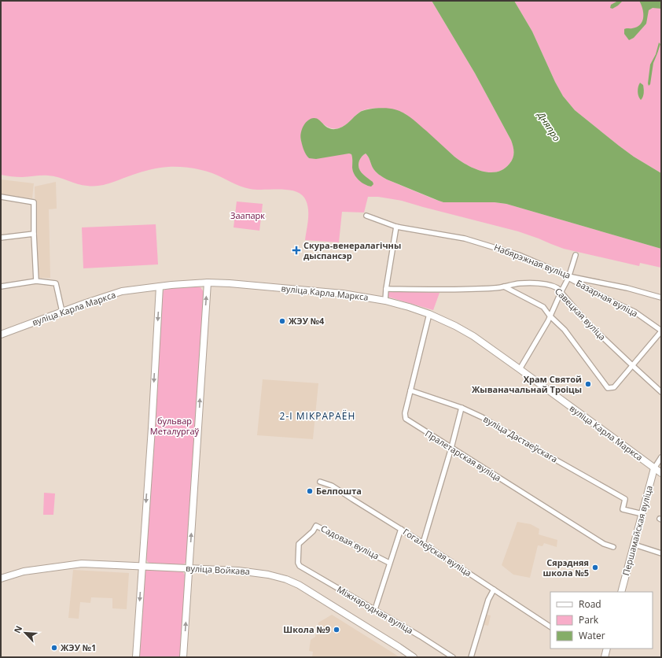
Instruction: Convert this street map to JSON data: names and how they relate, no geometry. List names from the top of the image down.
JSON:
{
  "streets": {
    "main road": ["вуліца Карла Маркса", "Першамайская вуліца", "вуліца Войкава"],
    "street": [
      "Набярэжная вуліца",
      "Базарная вуліца",
      "Савецкая вуліца",
      "вуліца Дастаеўскага",
      "Пралетарская вуліца",
      "Садовая вуліца",
      "Гогалеўская вуліца",
      "Міжнародная вуліца"
    ]
  },
  "crossings": [
    ["Набярэжная вуліца", "Базарная вуліца"],
    ["вуліца Карла Маркса", "Пралетарская вуліца"],
    ["вуліца Карла Маркса", "Першамайская вуліца"],
    ["вуліца Дастаеўскага", "Пралетарская вуліца"],
    ["вуліца Дастаеўскага", "Першамайская вуліца"],
    ["Садовая вуліца", "Міжнародная вуліца"]
  ],
  "districts": ["2-І МІКРАРАЁН"],
  "water": ["Дняпро"],
  "parks": ["Заапарк", "бульвар Металургаў"],
  "places": {
    "health": ["Скура-венералагічны дыспансэр"],
    "other": [
      "ЖЭУ №4",
      "Храм Святой Жываначальнай Троіцы",
      "Белпошта",
      "Сярэдняя школа №5",
      "Школа №9",
      "ЖЭУ №1"
    ]
  },
  "legend": ["Road", "Park", "Water"],
  "north": "top left"
}
